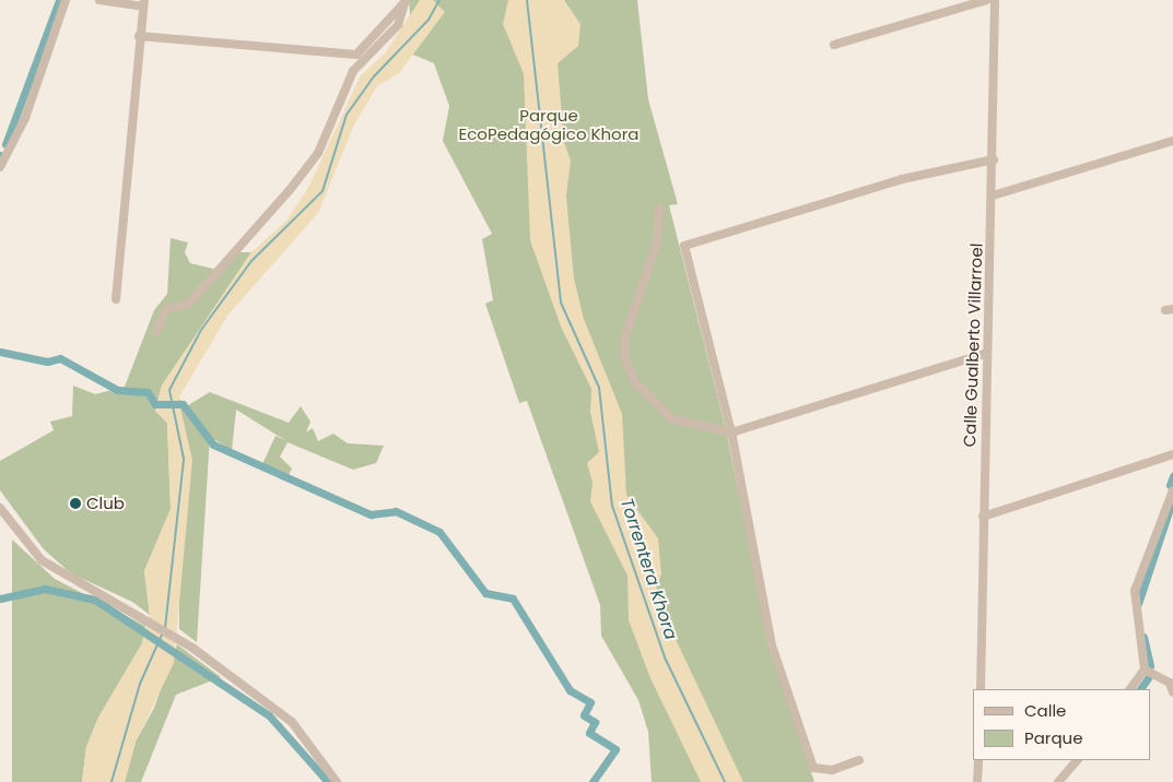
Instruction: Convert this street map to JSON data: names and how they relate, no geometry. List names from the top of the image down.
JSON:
{
  "streets": {
    "street": ["Calle Gualberto Villarroel"]
  },
  "water": ["Torrentera Khora"],
  "parks": ["Parque EcoPedagógico Khora"],
  "places": ["Club"],
  "legend": ["Calle", "Parque"]
}
